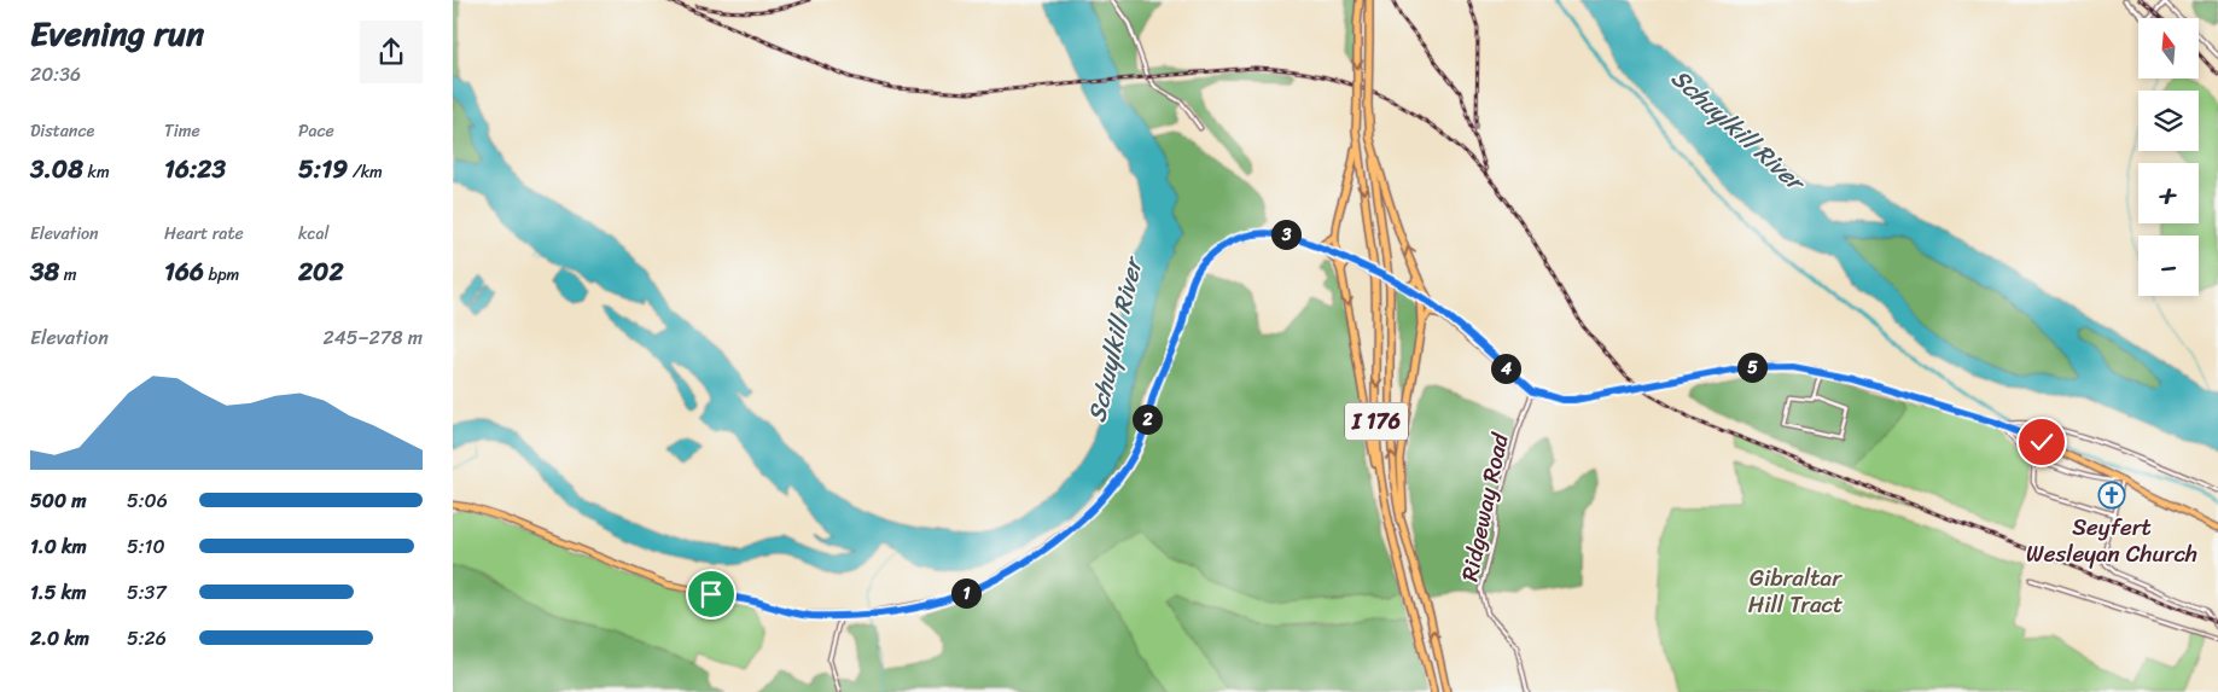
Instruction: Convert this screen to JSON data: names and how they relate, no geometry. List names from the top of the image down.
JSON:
{
  "streets": {
    "highway": ["I 176"],
    "street": ["Ridgeway Road"]
  },
  "water": ["Schuylkill River"],
  "parks": ["Gibraltar Hill Tract"],
  "places": {
    "church": ["Seyfert Wesleyan Church"]
  },
  "north": "top",
  "page": {
    "heading": ["Evening run", "20:36"],
    "map_buttons": ["+", "−"],
    "stats": [
      ["Distance", "3.08 km"],
      ["Time", "16:23"],
      ["Pace", "5:19 /km"],
      ["Elevation", "38 m"],
      ["Heart rate", "166 bpm"],
      ["kcal", "202"]
    ],
    "pins": [
      "3",
      "5",
      "4",
      "2",
      "1"
    ],
    "chart": ["Elevation", "245–278 m"],
    "list": [
      {
        "name": "500 m",
        "note": "5:06"
      },
      {
        "name": "1.0 km",
        "note": "5:10"
      },
      {
        "name": "1.5 km",
        "note": "5:37"
      },
      {
        "name": "2.0 km",
        "note": "5:26"
      }
    ]
  }
}
